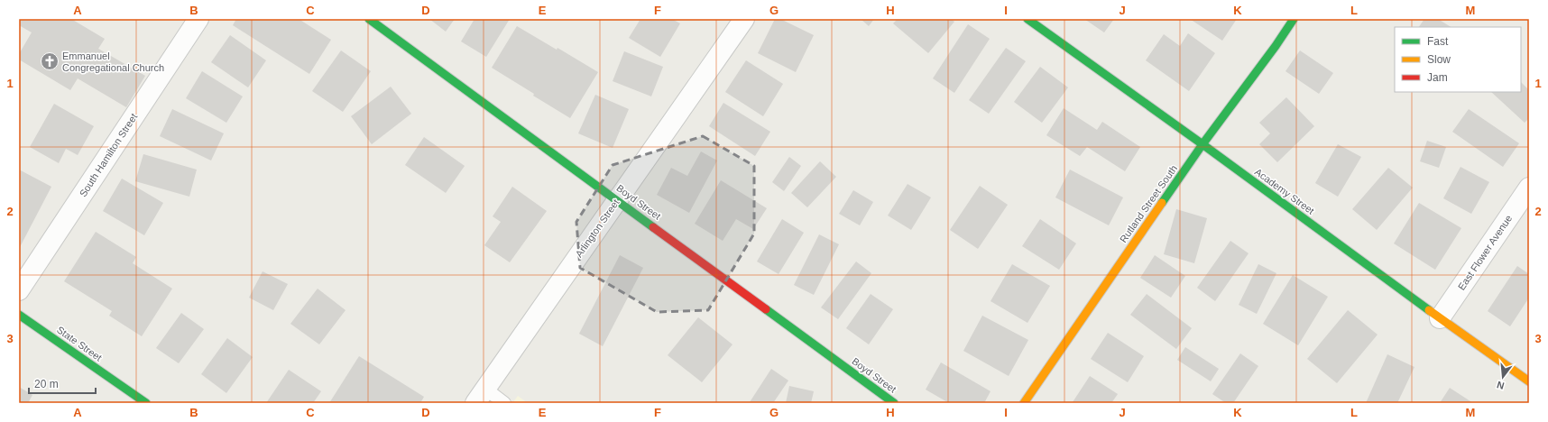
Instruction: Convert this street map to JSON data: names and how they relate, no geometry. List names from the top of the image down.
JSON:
{
  "streets": {
    "main road": [
      "Academy Street",
      "Boyd Street",
      "Rutland Street South",
      "State Street"
    ],
    "street": ["South Hamilton Street", "Arlington Street", "East Flower Avenue"]
  },
  "crossings": [
    ["Academy Street", "Rutland Street South"],
    ["Academy Street", "East Flower Avenue"],
    ["Boyd Street", "Arlington Street"]
  ],
  "places": {
    "church": ["Emmanuel Congregational Church"]
  },
  "legend": ["Fast", "Slow", "Jam"],
  "scale_bar": "20 m",
  "north": "bottom",
  "grid": {
    "columns": [
      "A",
      "B",
      "C",
      "D",
      "E",
      "F",
      "G",
      "H",
      "I",
      "J",
      "K",
      "L",
      "M"
    ],
    "rows": ["1", "2", "3"]
  }
}
